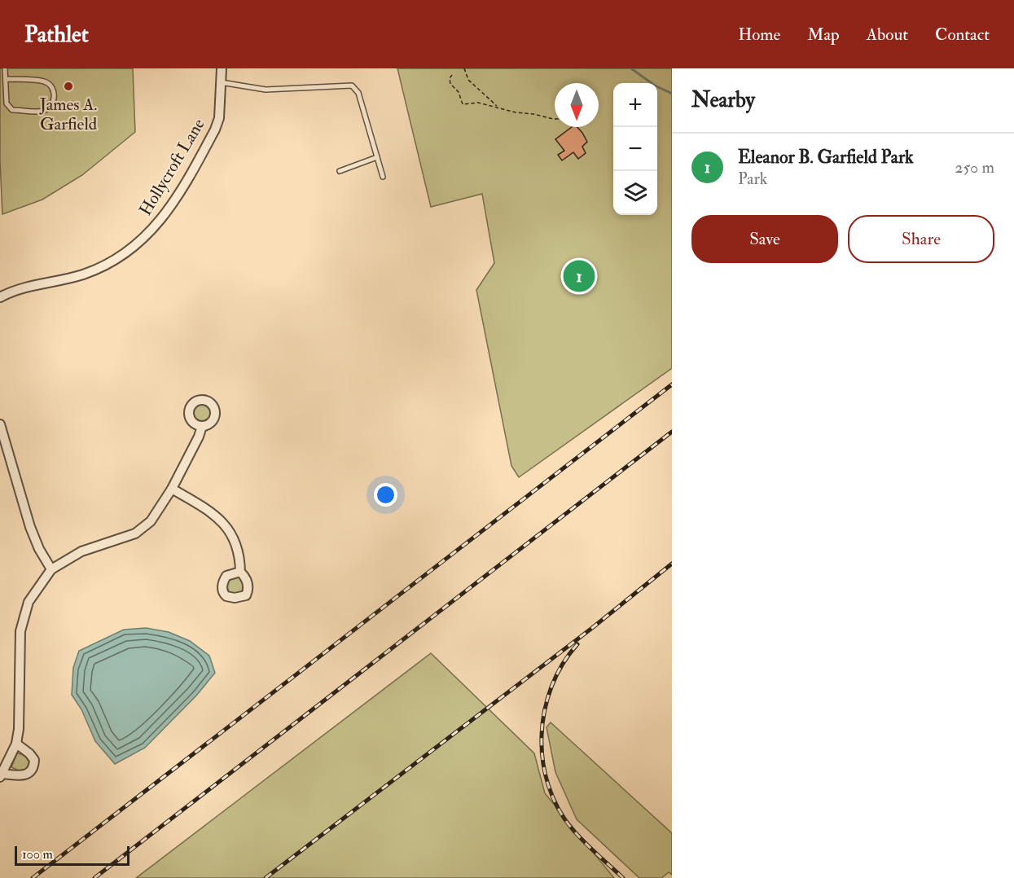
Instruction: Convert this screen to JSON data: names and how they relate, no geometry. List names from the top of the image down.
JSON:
{
  "streets": {
    "street": ["Hollycroft Lane"]
  },
  "places": ["James A. Garfield"],
  "scale_bar": "100 m",
  "north": "bottom",
  "page": {
    "header": "Pathlet",
    "nav": [
      "Home",
      "Map",
      "About",
      "Contact"
    ],
    "heading": "Nearby",
    "map_buttons": ["+", "−"],
    "list": [
      {
        "mark": "1",
        "name": "Eleanor B. Garfield Park",
        "note": "Park",
        "value": "250 m"
      }
    ],
    "buttons": ["Save", "Share"],
    "pins": "1",
    "scale": "100 m"
  }
}
